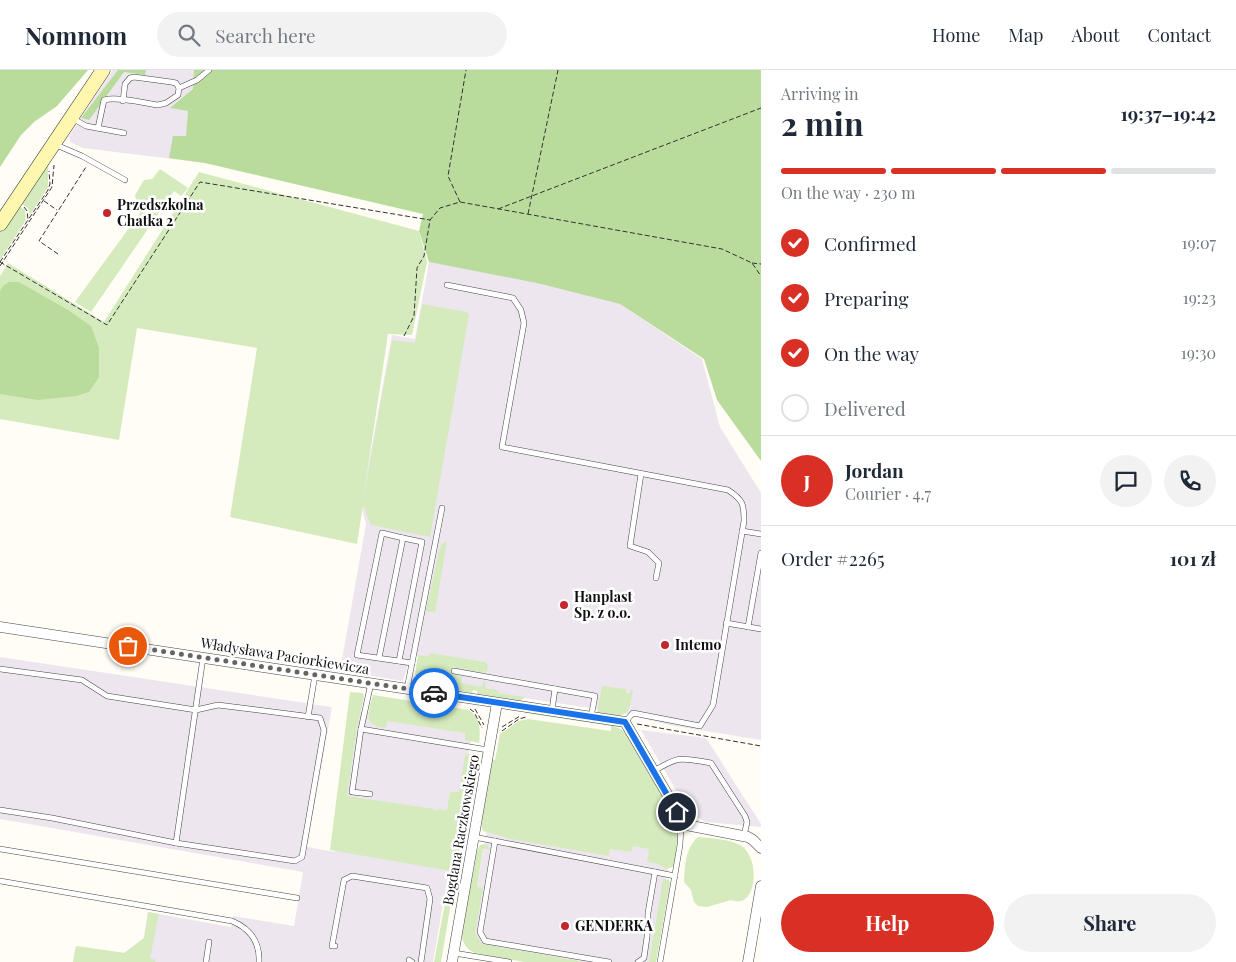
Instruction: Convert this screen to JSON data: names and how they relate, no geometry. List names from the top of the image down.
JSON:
{
  "streets": {
    "street": ["Władysława Paciorkiewicza", "Bogdana Raczkowskiego"]
  },
  "crossings": [
    ["Władysława Paciorkiewicza", "Bogdana Raczkowskiego"]
  ],
  "places": [
    "Przedszkolna Chatka 2",
    "Hanplast Sp. z o.o.",
    "Intemo",
    "GENDERKA"
  ],
  "page": {
    "header": "Nomnom",
    "search": "Search here",
    "nav": [
      "Home",
      "Map",
      "About",
      "Contact"
    ],
    "heading": ["2 min", "Arriving in", "19:37–19:42"],
    "panel": [
      "Jordan",
      "Courier · 4.7",
      "Order #2265",
      "101 zł"
    ],
    "bar": "On the way · 230 m",
    "list": [
      ["Confirmed", "19:07"],
      ["Preparing", "19:23"],
      ["On the way", "19:30"],
      "Delivered"
    ],
    "round": "J",
    "buttons": ["Help", "Share"]
  }
}
